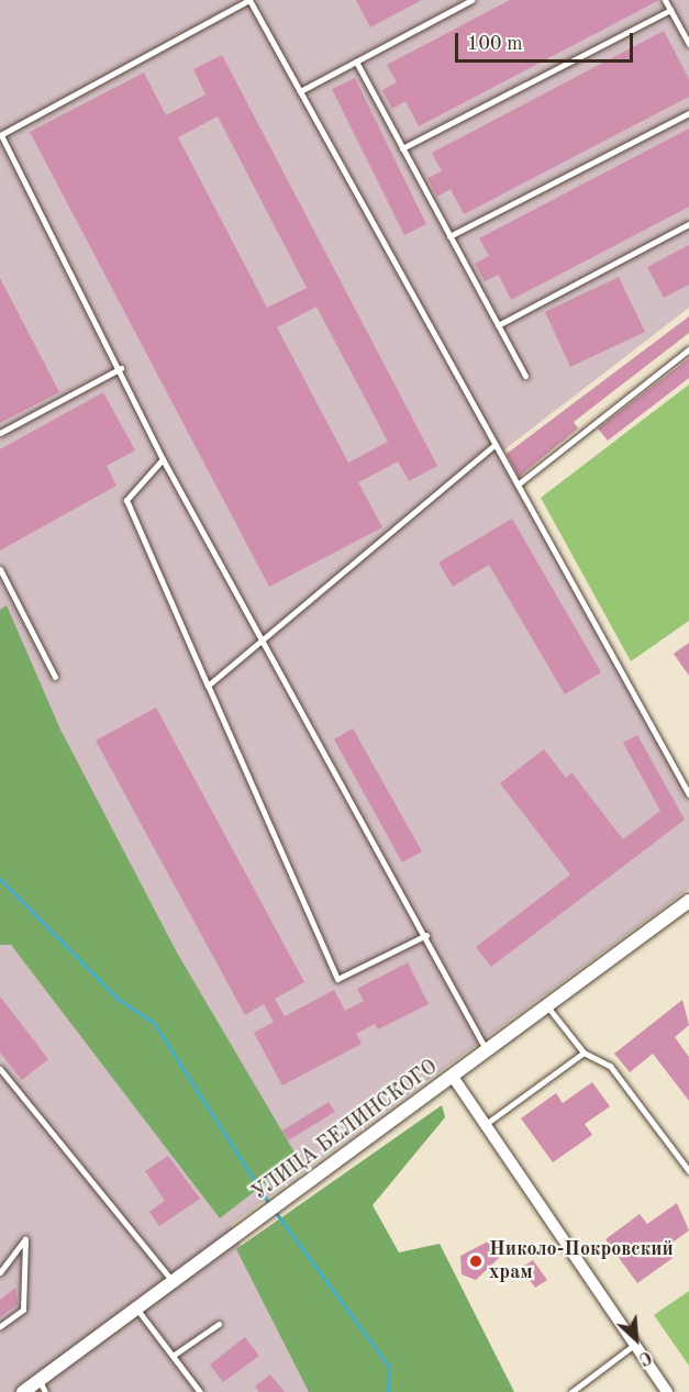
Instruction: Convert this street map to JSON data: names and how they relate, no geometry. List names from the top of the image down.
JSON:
{
  "streets": {
    "street": ["УЛИЦА БЕЛИНСКОГО"]
  },
  "places": ["Николо-Покровский храм"],
  "scale_bar": "100 m",
  "north": "bottom right"
}
